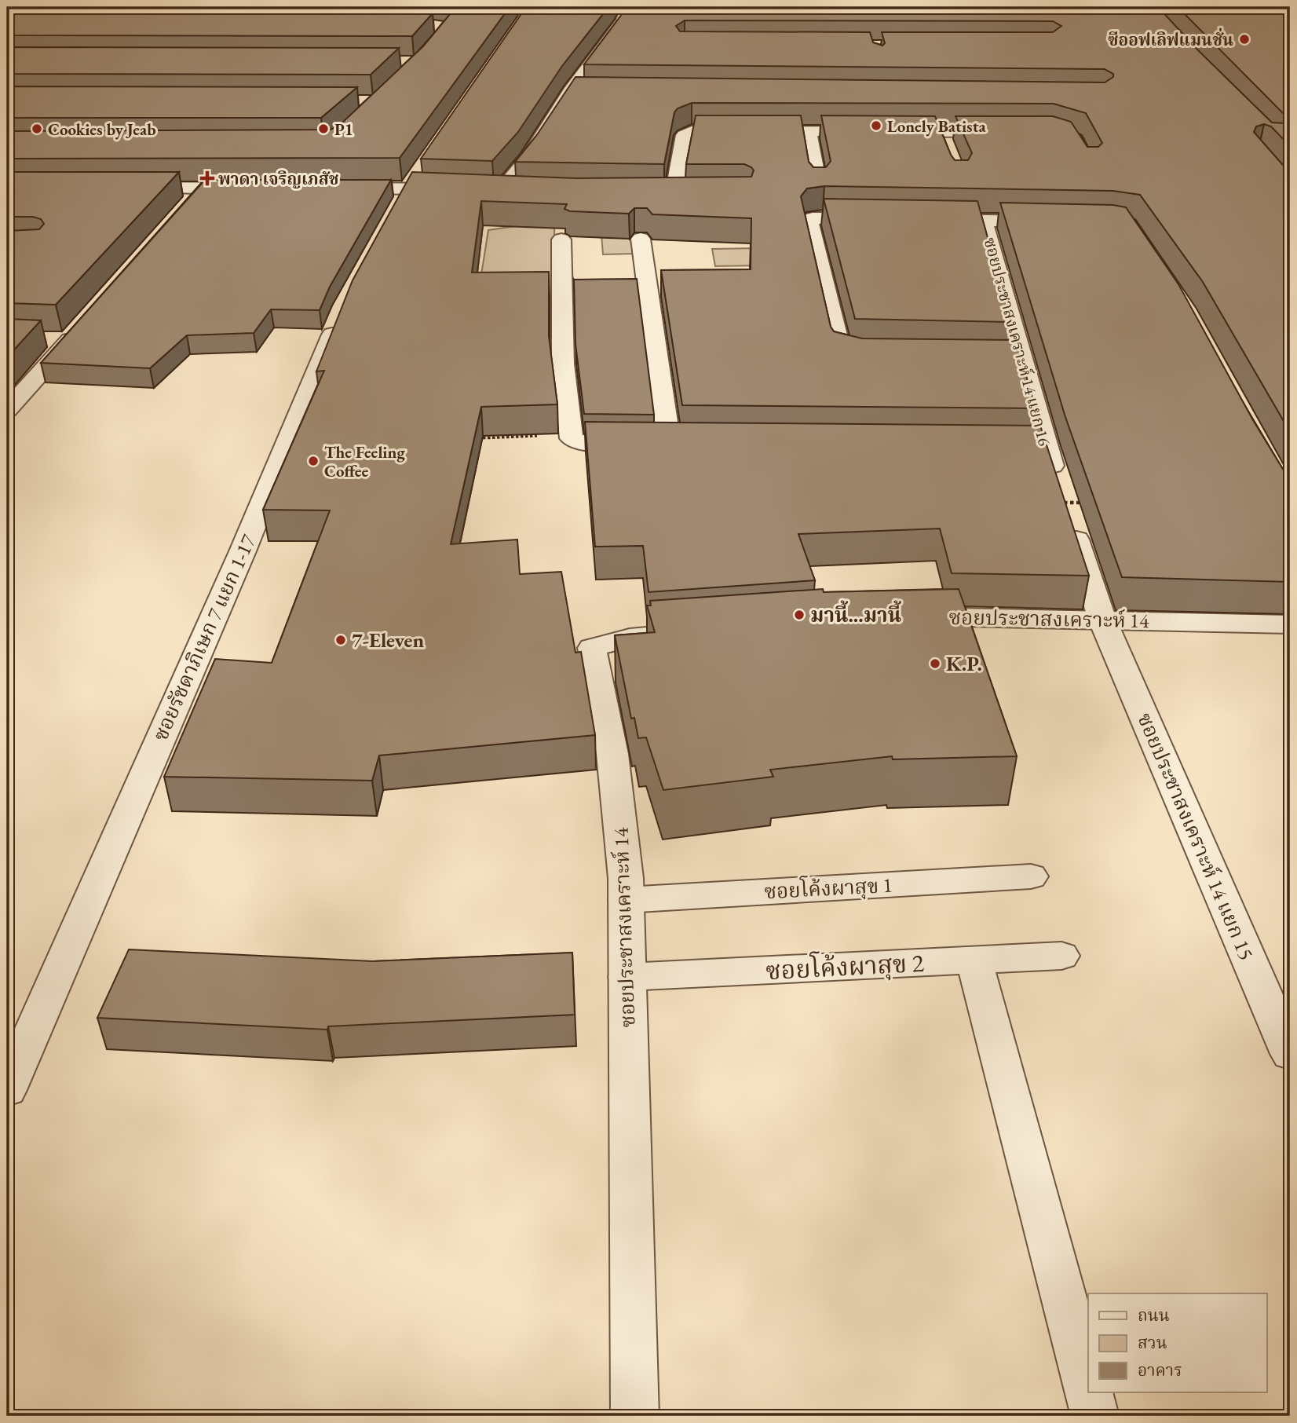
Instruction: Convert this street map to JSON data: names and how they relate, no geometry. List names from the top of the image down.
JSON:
{
  "streets": {
    "street": [
      "ซอยประชาสงเคราะห์ 14 แยก 16",
      "ซอยประชาสงเคราะห์ 14",
      "ซอยรัชดาภิเษก 7 แยก 1-17",
      "ซอยประชาสงเคราะห์ 14 แยก 15",
      "ซอยโค้งผาสุข 1",
      "ซอยโค้งผาสุข 2"
    ]
  },
  "crossings": [
    ["ซอยประชาสงเคราะห์ 14 แยก 16", "ซอยประชาสงเคราะห์ 14"],
    ["ซอยประชาสงเคราะห์ 14 แยก 16", "ซอยประชาสงเคราะห์ 14 แยก 15"],
    ["ซอยประชาสงเคราะห์ 14", "ซอยประชาสงเคราะห์ 14 แยก 15"],
    ["ซอยประชาสงเคราะห์ 14", "ซอยโค้งผาสุข 1"],
    ["ซอยประชาสงเคราะห์ 14", "ซอยโค้งผาสุข 2"]
  ],
  "places": {
    "other": [
      "ซีออฟเลิฟแมนชั่น",
      "Lonely Batista",
      "Cookies by Jeab",
      "P1",
      "The Feeling Coffee",
      "มานี้...มานี้",
      "7-Eleven",
      "K.P."
    ],
    "health": ["พาดา เจริญเภสัช"]
  },
  "legend": ["ถนน", "สวน", "อาคาร"]
}
